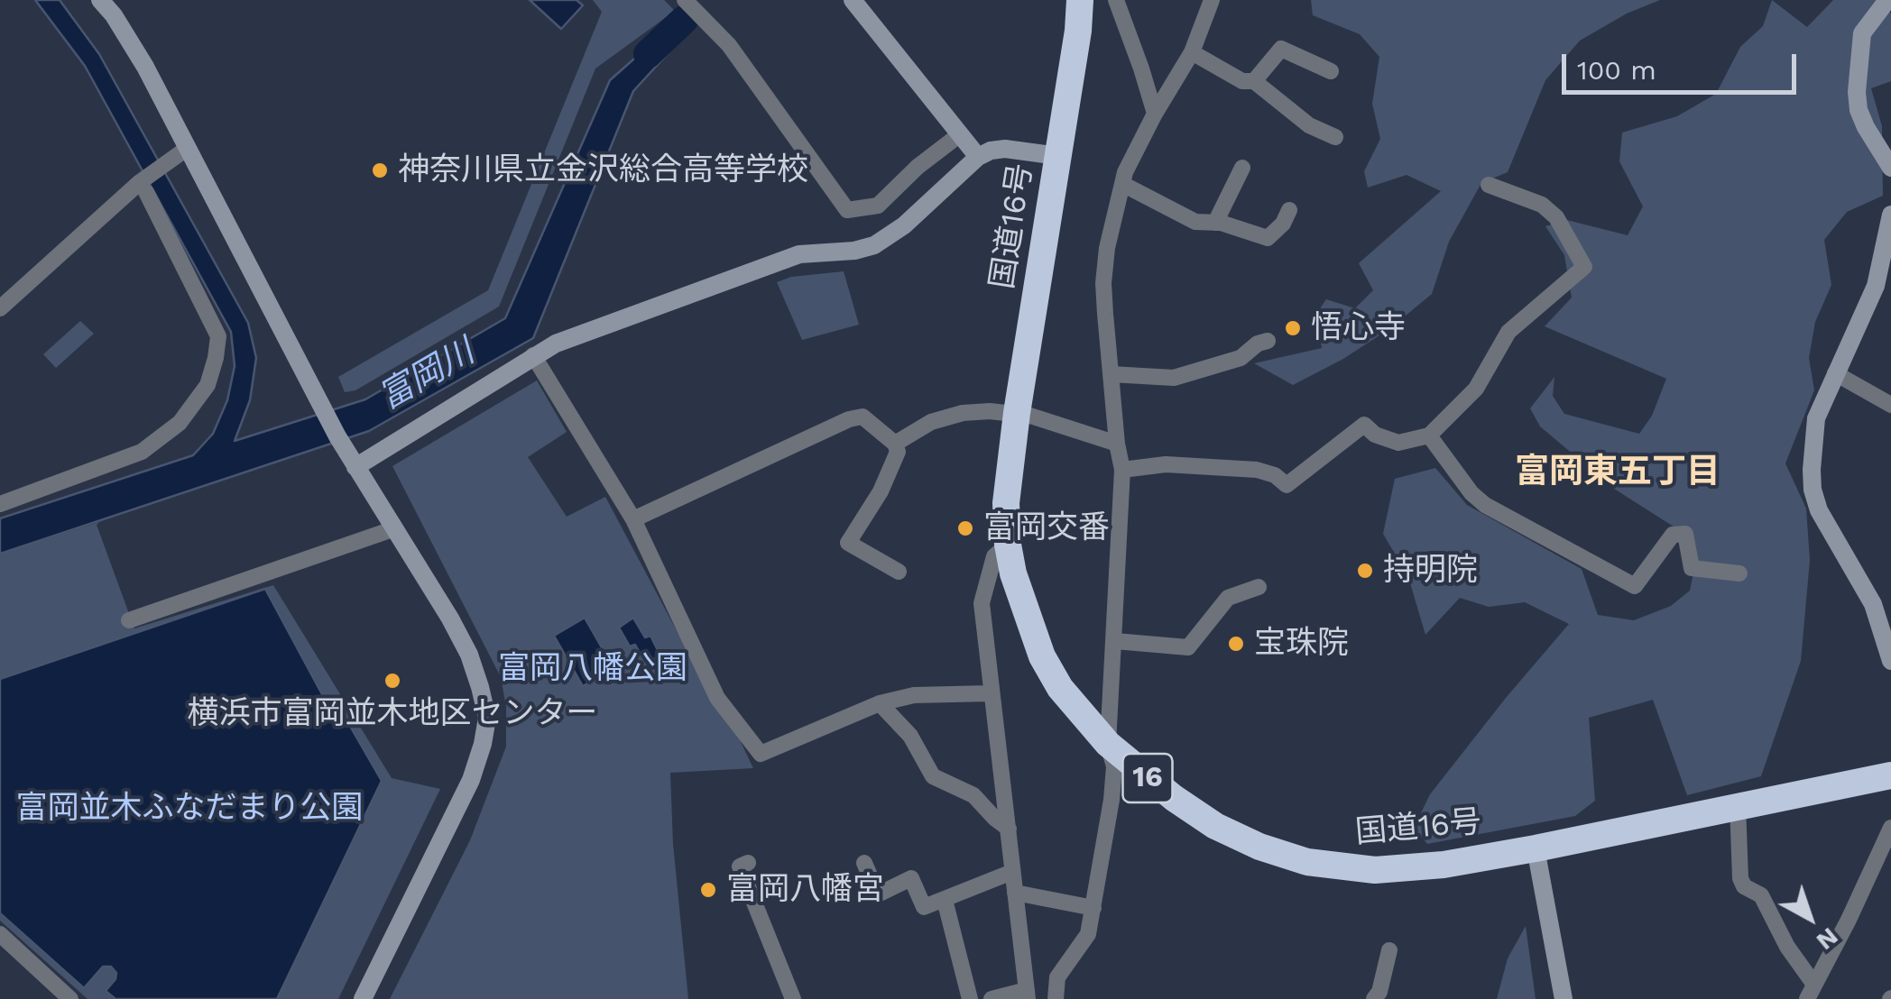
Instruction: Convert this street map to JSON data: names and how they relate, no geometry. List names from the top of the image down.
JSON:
{
  "streets": {
    "highway": ["国道16号", "16"]
  },
  "districts": ["富岡東五丁目"],
  "water": ["富岡川"],
  "parks": ["富岡八幡公園", "富岡並木ふなだまり公園"],
  "places": [
    "神奈川県立金沢総合高等学校",
    "悟心寺",
    "富岡交番",
    "持明院",
    "宝珠院",
    "横浜市富岡並木地区センター",
    "富岡八幡宮"
  ],
  "scale_bar": "100 m",
  "north": "bottom right"
}
